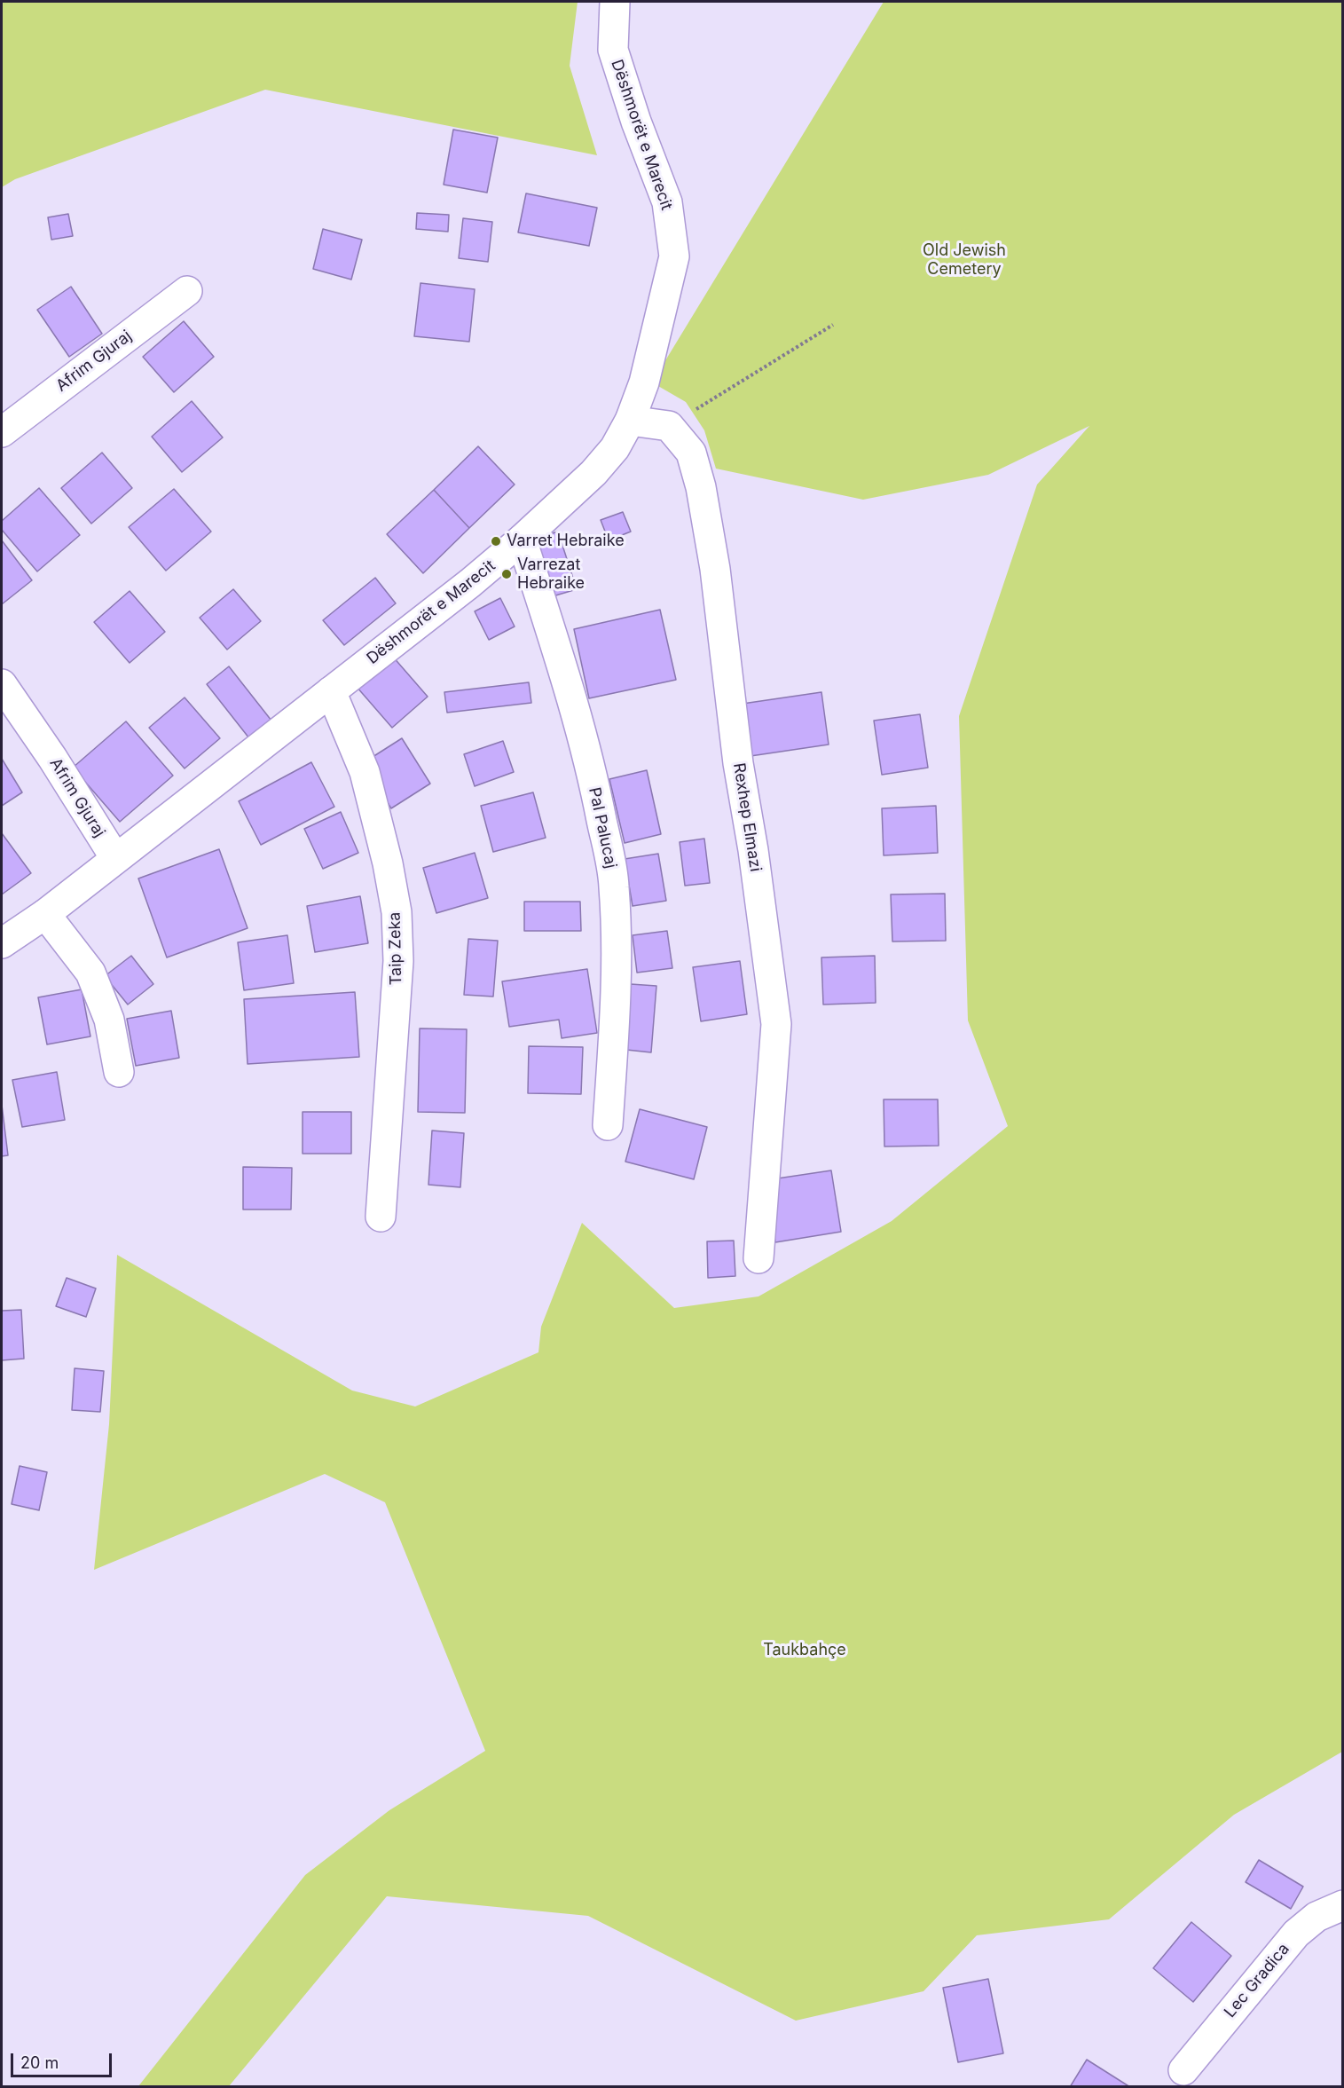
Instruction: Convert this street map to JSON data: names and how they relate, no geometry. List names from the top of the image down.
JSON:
{
  "streets": {
    "street": [
      "Dëshmorët e Marecit",
      "Afrim Gjuraj",
      "Rexhep Elmazi",
      "Pal Palucaj",
      "Taip Zeka",
      "Lec Gradica"
    ]
  },
  "crossings": [
    ["Dëshmorët e Marecit", "Afrim Gjuraj"],
    ["Dëshmorët e Marecit", "Pal Palucaj"],
    ["Dëshmorët e Marecit", "Taip Zeka"]
  ],
  "parks": ["Old Jewish Cemetery", "Taukbahçe"],
  "places": ["Varret Hebraike", "Varrezat Hebraike"],
  "scale_bar": "20 m"
}
